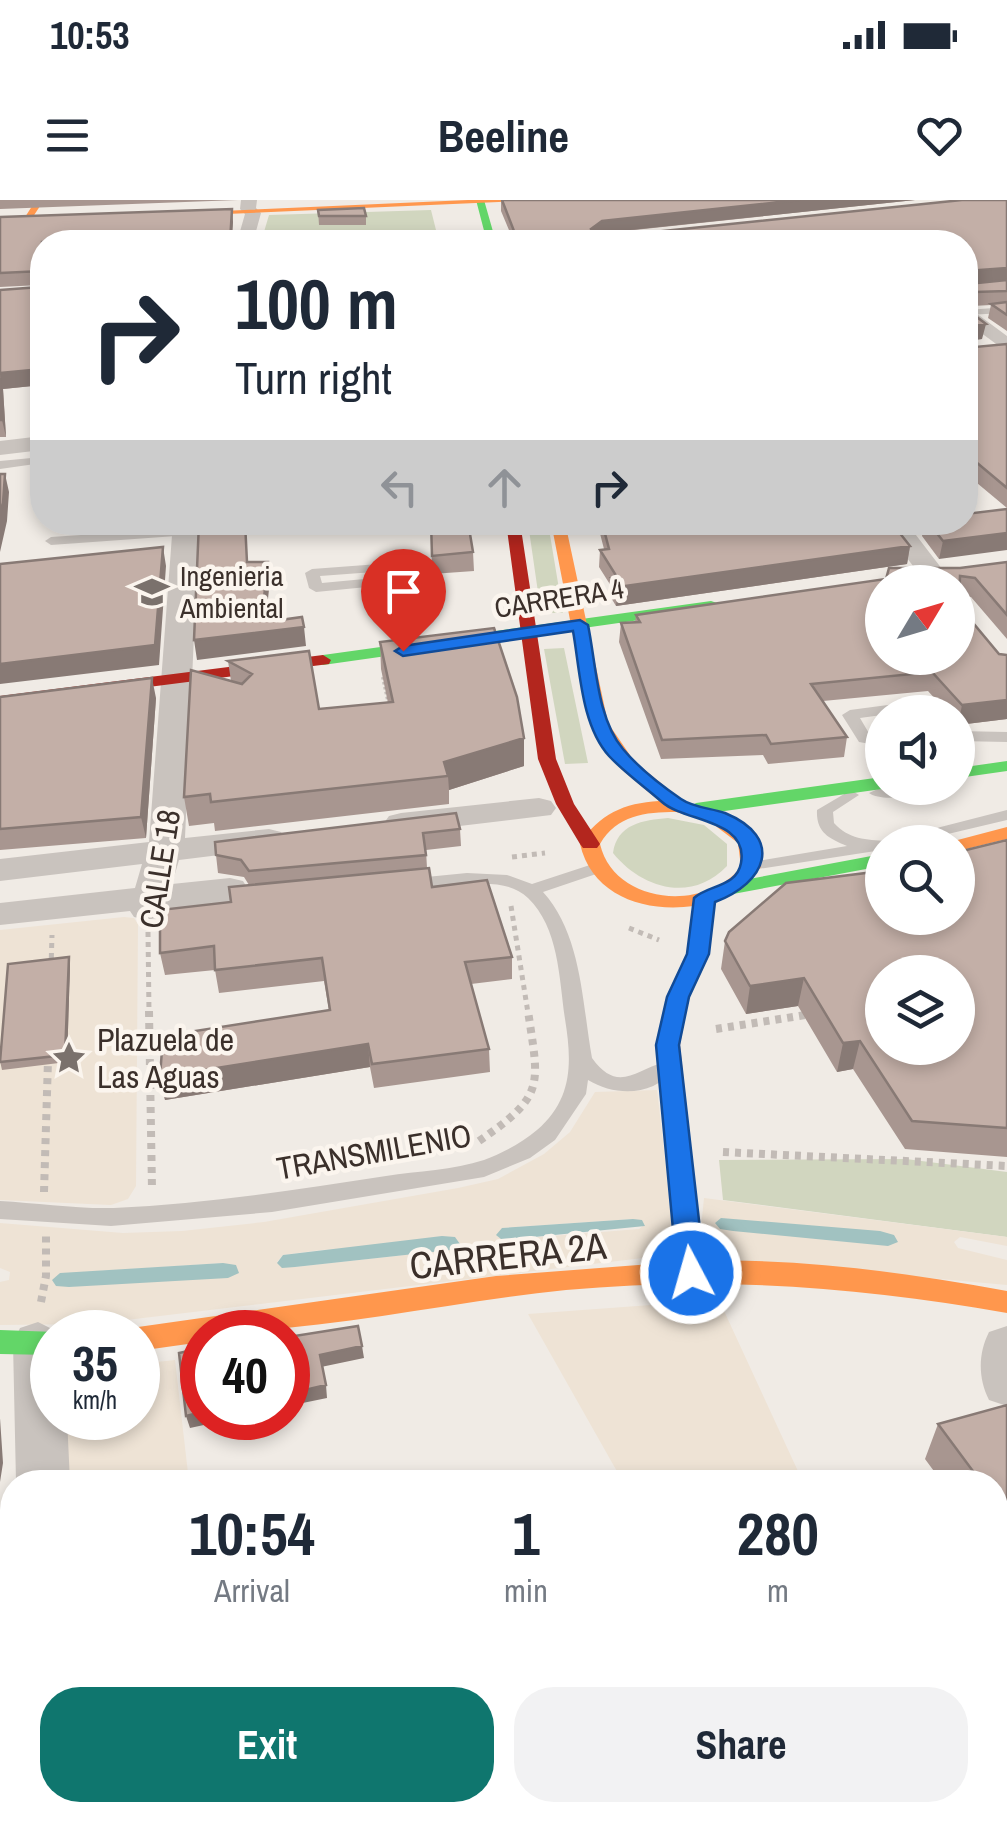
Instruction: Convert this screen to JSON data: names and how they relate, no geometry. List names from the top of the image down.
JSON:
{
  "streets": {
    "street": ["CARRERA 4", "CALLE 18", "CARRERA 2A"],
    "lane": ["TRANSMILENIO"]
  },
  "crossings": [
    ["CARRERA 4", "CALLE 18"],
    ["CALLE 18", "TRANSMILENIO"]
  ],
  "places": {
    "school or university": ["Ingenieria Ambiental"],
    "place": ["Plazuela de Las Aguas"]
  },
  "north": "top right",
  "page": {
    "status": "10:53",
    "header": "Beeline",
    "turn": ["100 m", "Turn right"],
    "speed": "35 km/h",
    "limit": "40",
    "eta": [
      "10:54",
      "Arrival",
      "1",
      "min",
      "280",
      "m"
    ],
    "buttons": ["Exit", "Share"]
  }
}
